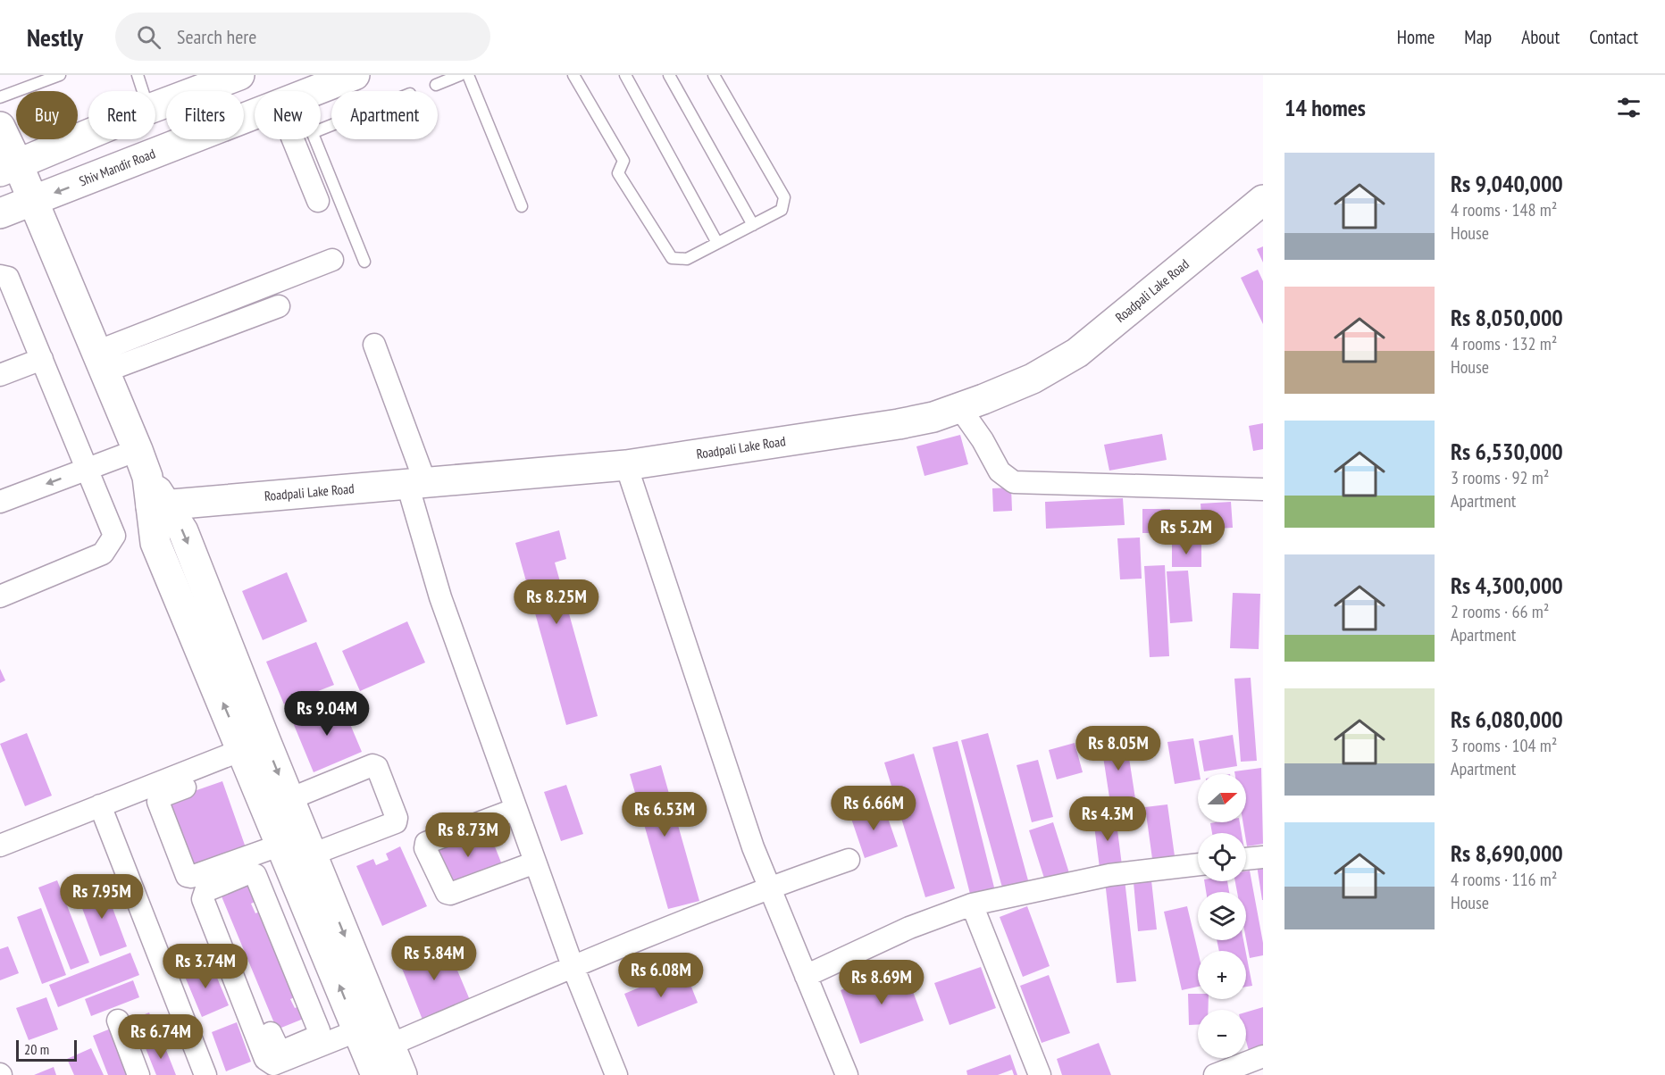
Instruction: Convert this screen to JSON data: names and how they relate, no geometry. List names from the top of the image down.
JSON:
{
  "streets": {
    "street": ["Shiv Mandir Road", "Roadpali Lake Road"]
  },
  "scale_bar": "20 m",
  "north": "right",
  "page": {
    "header": "Nestly",
    "search": "Search here",
    "nav": [
      "Home",
      "Map",
      "About",
      "Contact"
    ],
    "heading": "14 homes",
    "chip": [
      "Buy",
      "Rent",
      "Filters",
      "New",
      "Apartment"
    ],
    "list": [
      {
        "name": "Rs 9,040,000",
        "note": "4 rooms · 148 m² · House"
      },
      {
        "name": "Rs 8,050,000",
        "note": "4 rooms · 132 m² · House"
      },
      {
        "name": "Rs 6,530,000",
        "note": "3 rooms · 92 m² · Apartment"
      },
      {
        "name": "Rs 4,300,000",
        "note": "2 rooms · 66 m² · Apartment"
      },
      {
        "name": "Rs 6,080,000",
        "note": "3 rooms · 104 m² · Apartment"
      },
      {
        "name": "Rs 8,690,000",
        "note": "4 rooms · 116 m² · House"
      }
    ],
    "price": [
      "Rs 5.2M",
      "Rs 8.25M",
      "Rs 9.04M",
      "Rs 8.05M",
      "Rs 6.66M",
      "Rs 6.53M",
      "Rs 4.3M",
      "Rs 8.73M",
      "Rs 7.95M",
      "Rs 5.84M",
      "Rs 3.74M",
      "Rs 6.08M",
      "Rs 8.69M",
      "Rs 6.74M"
    ],
    "map_buttons": ["+", "−"],
    "scale": "20 m"
  }
}
